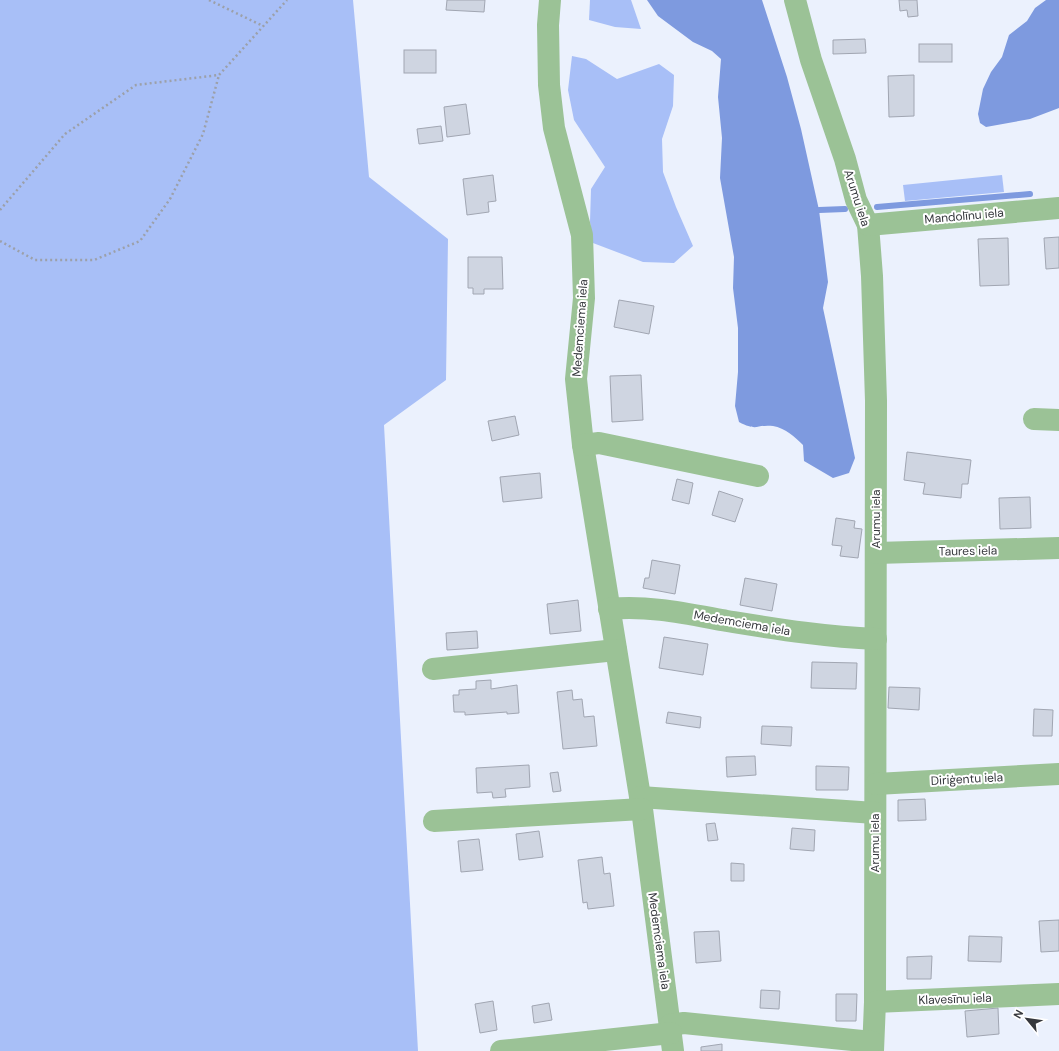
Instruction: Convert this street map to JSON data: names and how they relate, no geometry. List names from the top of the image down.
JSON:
{
  "streets": {
    "street": [
      "Arumu iela",
      "Mandolīnu iela",
      "Medemciema iela",
      "Taures iela",
      "Diriģentu iela",
      "Klavesīnu iela"
    ]
  },
  "crossings": [
    ["Arumu iela", "Mandolīnu iela"],
    ["Arumu iela", "Medemciema iela"],
    ["Arumu iela", "Taures iela"],
    ["Arumu iela", "Diriģentu iela"],
    ["Arumu iela", "Klavesīnu iela"]
  ],
  "north": "top left"
}
